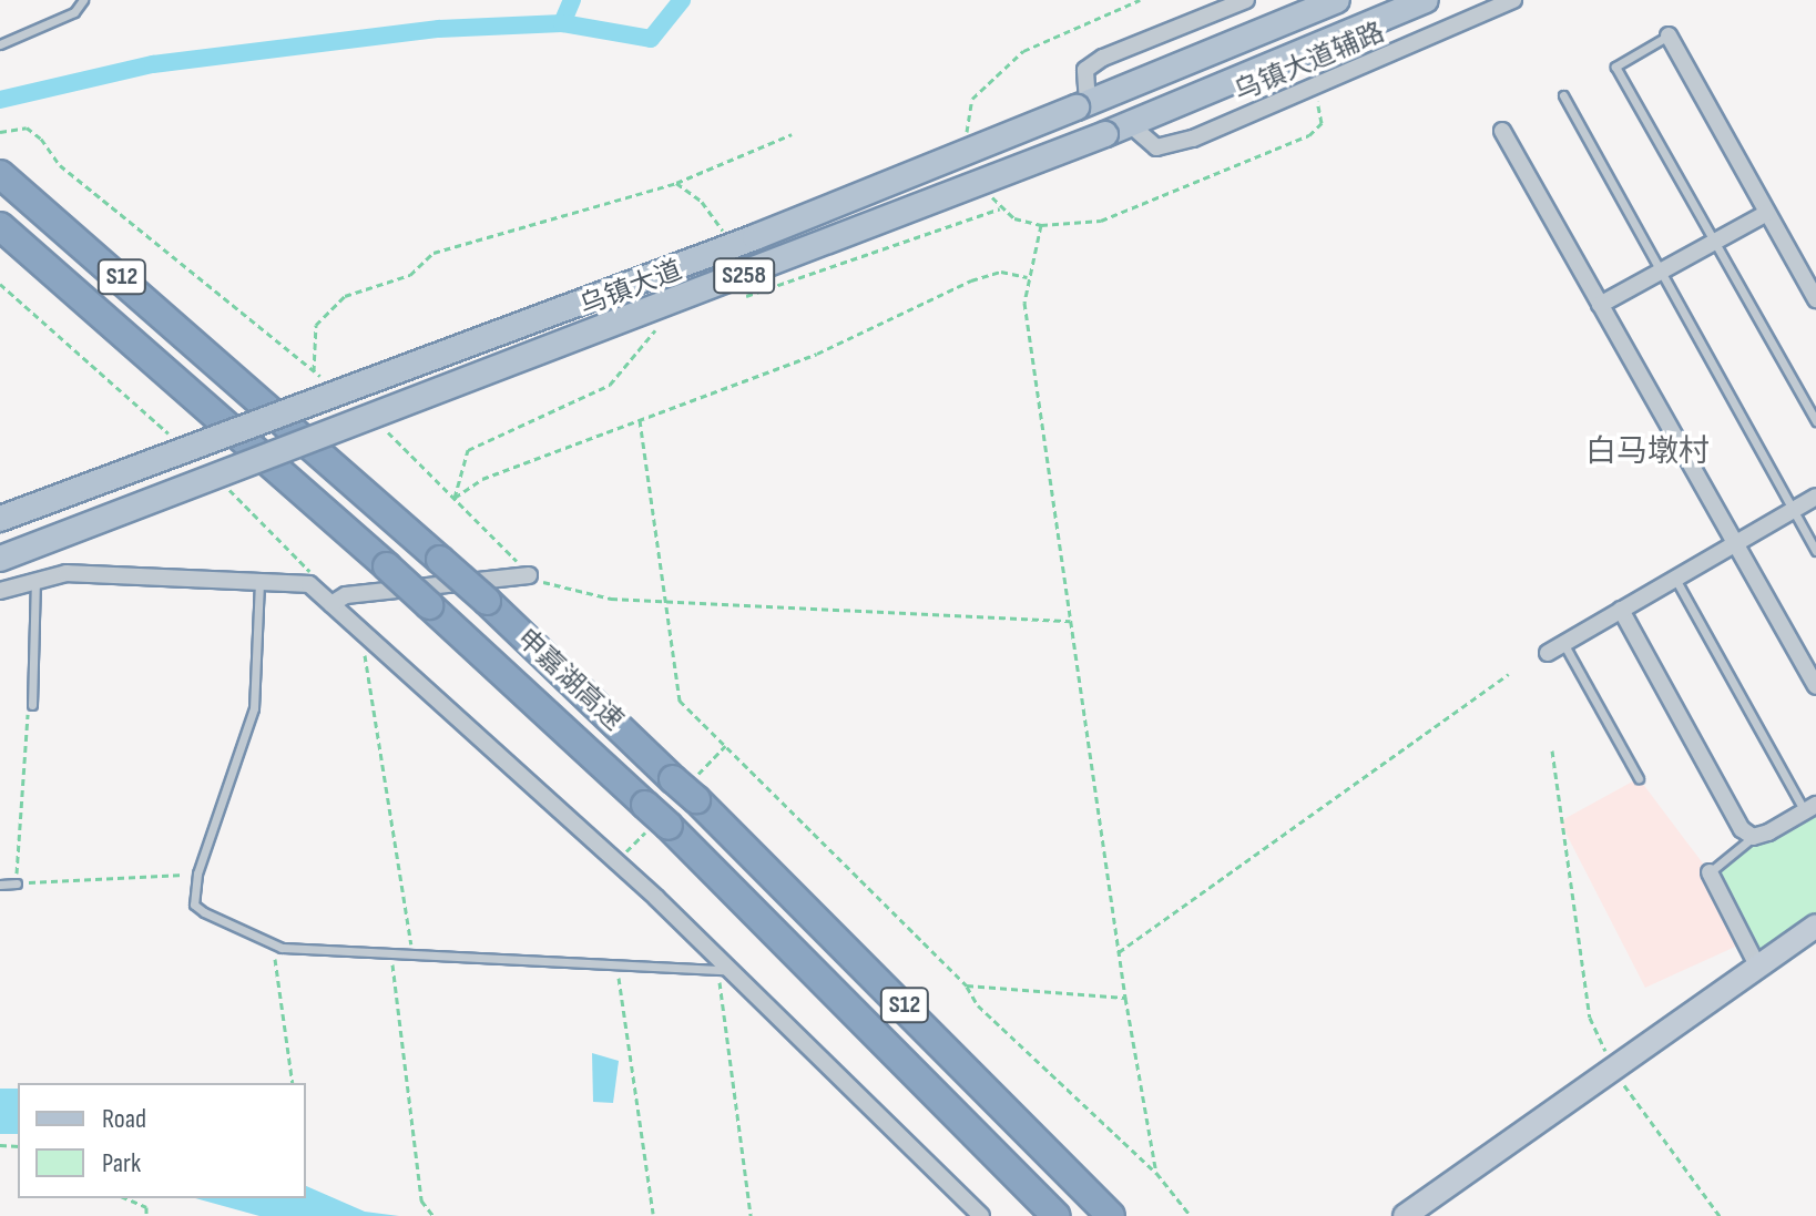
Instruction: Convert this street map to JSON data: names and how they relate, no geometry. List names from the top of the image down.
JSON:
{
  "streets": {
    "highway": ["S12", "申嘉湖高速"],
    "main road": ["S258", "乌镇大道"],
    "street": ["乌镇大道辅路"]
  },
  "crossings": [
    ["乌镇大道辅路", "乌镇大道"]
  ],
  "districts": ["白马墩村"],
  "legend": ["Road", "Park"]
}
